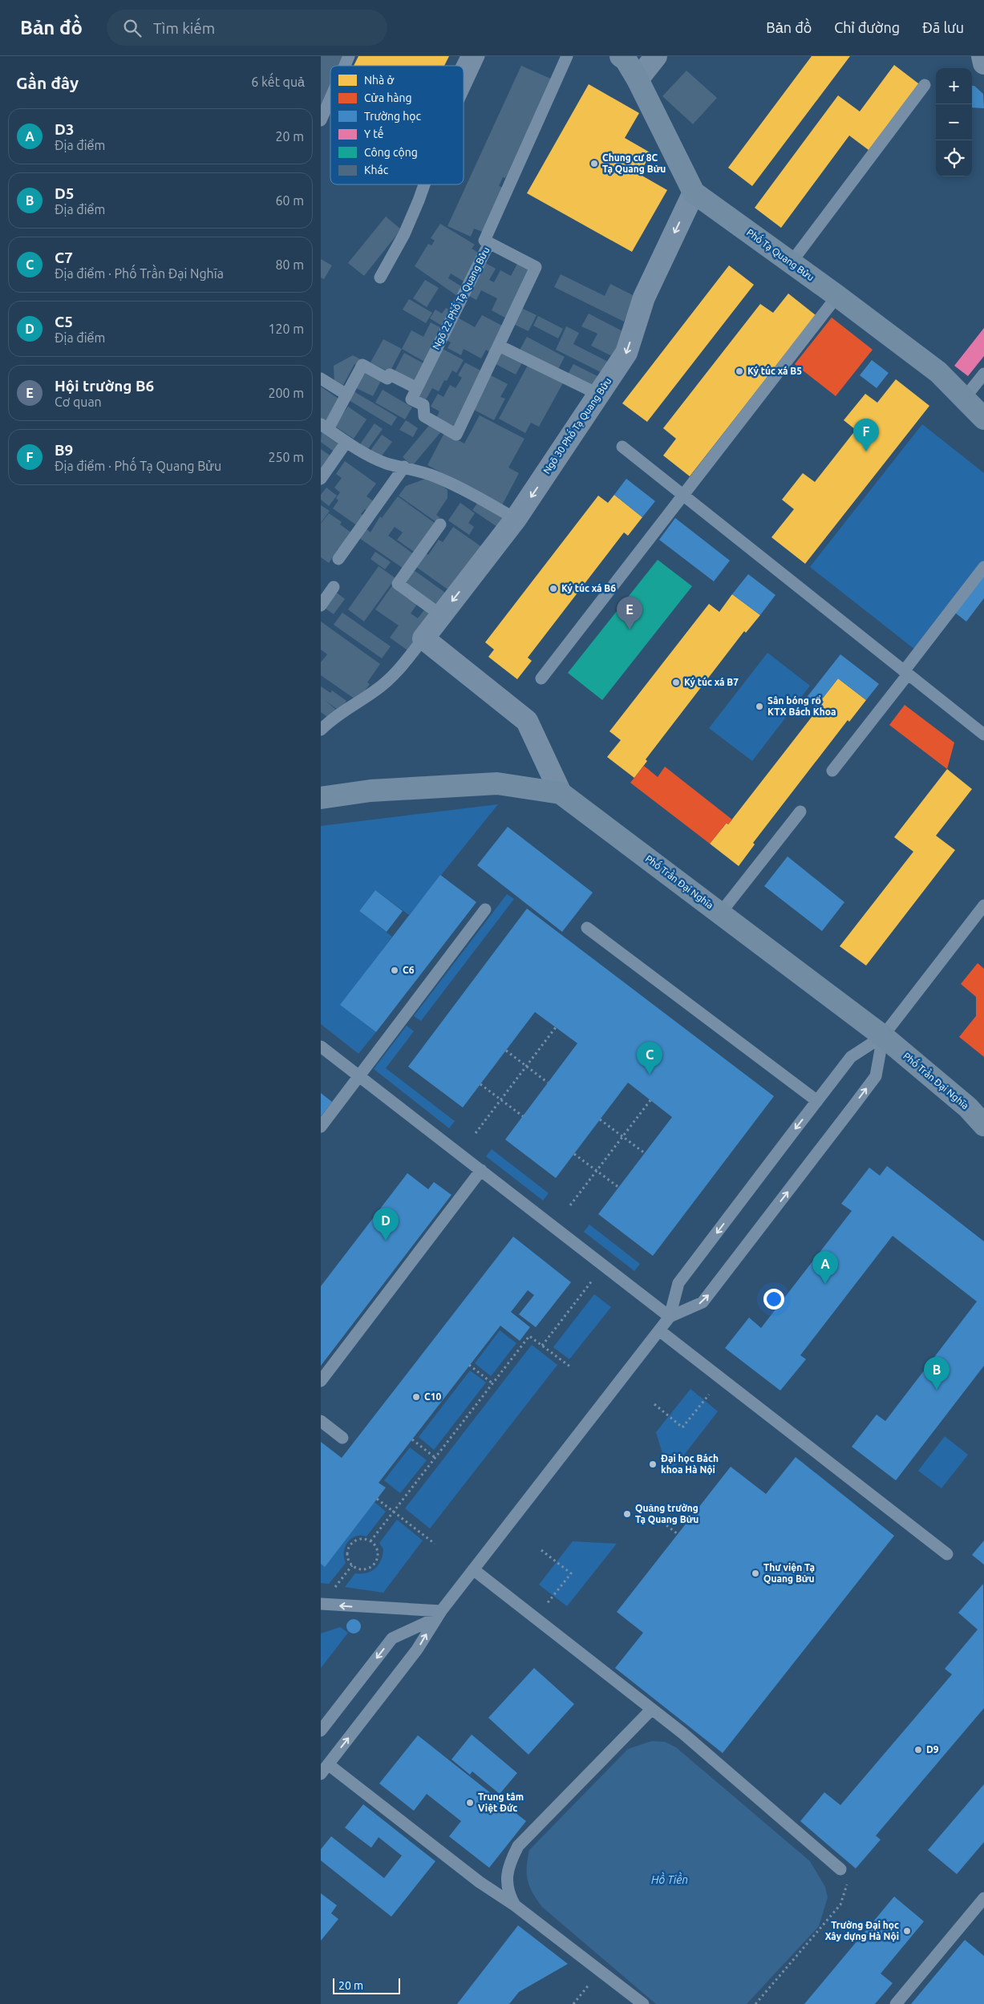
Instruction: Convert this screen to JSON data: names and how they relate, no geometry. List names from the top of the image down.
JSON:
{
  "streets": {
    "street": ["Phố Tạ Quang Bửu", "Ngõ 30 Phố Tạ Quang Bửu", "Phố Trần Đại Nghĩa"],
    "lane": ["Ngõ 22 Phố Tạ Quang Bửu"]
  },
  "crossings": [
    ["Phố Tạ Quang Bửu", "Ngõ 30 Phố Tạ Quang Bửu"]
  ],
  "one_way": ["Ngõ 30 Phố Tạ Quang Bửu"],
  "water": ["Hồ Tiền"],
  "places": [
    "Chung cư 8C Tạ Quang Bửu",
    "Ký túc xá B5",
    "Ký túc xá B6",
    "Ký túc xá B7",
    "Sân bóng rổ KTX Bách Khoa",
    "C6",
    "C10",
    "Đại học Bách khoa Hà Nội",
    "Quảng trường Tạ Quang Bửu",
    "Thư viện Tạ Quang Bửu",
    "D9",
    "Trung tâm Việt Đức",
    "Trường Đại học Xây dựng Hà Nội"
  ],
  "legend": [
    "Nhà ở",
    "Cửa hàng",
    "Trường học",
    "Y tế",
    "Công cộng",
    "Khác"
  ],
  "scale_bar": "20 m",
  "page": {
    "header": "Bản đồ",
    "search": "Tìm kiếm",
    "nav": ["Bản đồ", "Chỉ đường", "Đã lưu"],
    "heading": ["Gần đây", "6 kết quả"],
    "map_buttons": ["+", "−"],
    "list": [
      {
        "mark": "A",
        "name": "D3",
        "note": "Địa điểm",
        "value": "20 m"
      },
      {
        "mark": "B",
        "name": "D5",
        "note": "Địa điểm",
        "value": "60 m"
      },
      {
        "mark": "C",
        "name": "C7",
        "note": "Địa điểm · Phố Trần Đại Nghĩa",
        "value": "80 m"
      },
      {
        "mark": "D",
        "name": "C5",
        "note": "Địa điểm",
        "value": "120 m"
      },
      {
        "mark": "E",
        "name": "Hội trường B6",
        "note": "Cơ quan",
        "value": "200 m"
      },
      {
        "mark": "F",
        "name": "B9",
        "note": "Địa điểm · Phố Tạ Quang Bửu",
        "value": "250 m"
      }
    ],
    "pins": [
      "F",
      "E",
      "C",
      "D",
      "A",
      "B"
    ],
    "scale": "20 m"
  }
}
